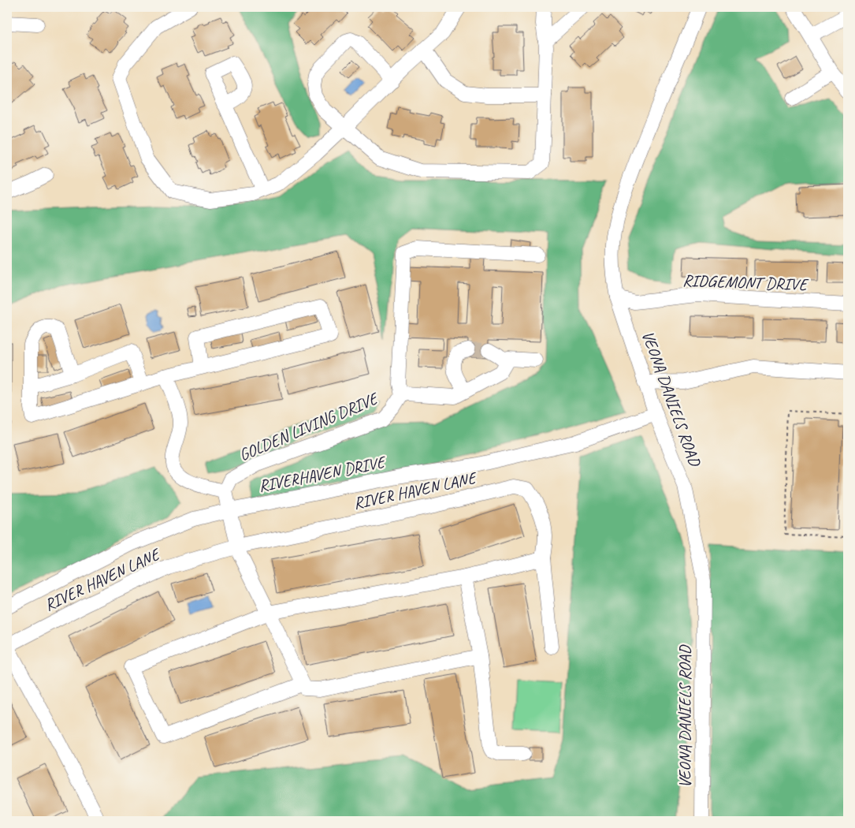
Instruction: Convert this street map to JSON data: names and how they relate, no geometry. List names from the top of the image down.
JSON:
{
  "streets": {
    "street": [
      "RIDGEMONT DRIVE",
      "VEONA DANIELS ROAD",
      "GOLDEN LIVING DRIVE",
      "RIVERHAVEN DRIVE",
      "RIVER HAVEN LANE"
    ]
  },
  "crossings": [
    ["RIDGEMONT DRIVE", "VEONA DANIELS ROAD"],
    ["VEONA DANIELS ROAD", "RIVERHAVEN DRIVE"]
  ]
}
